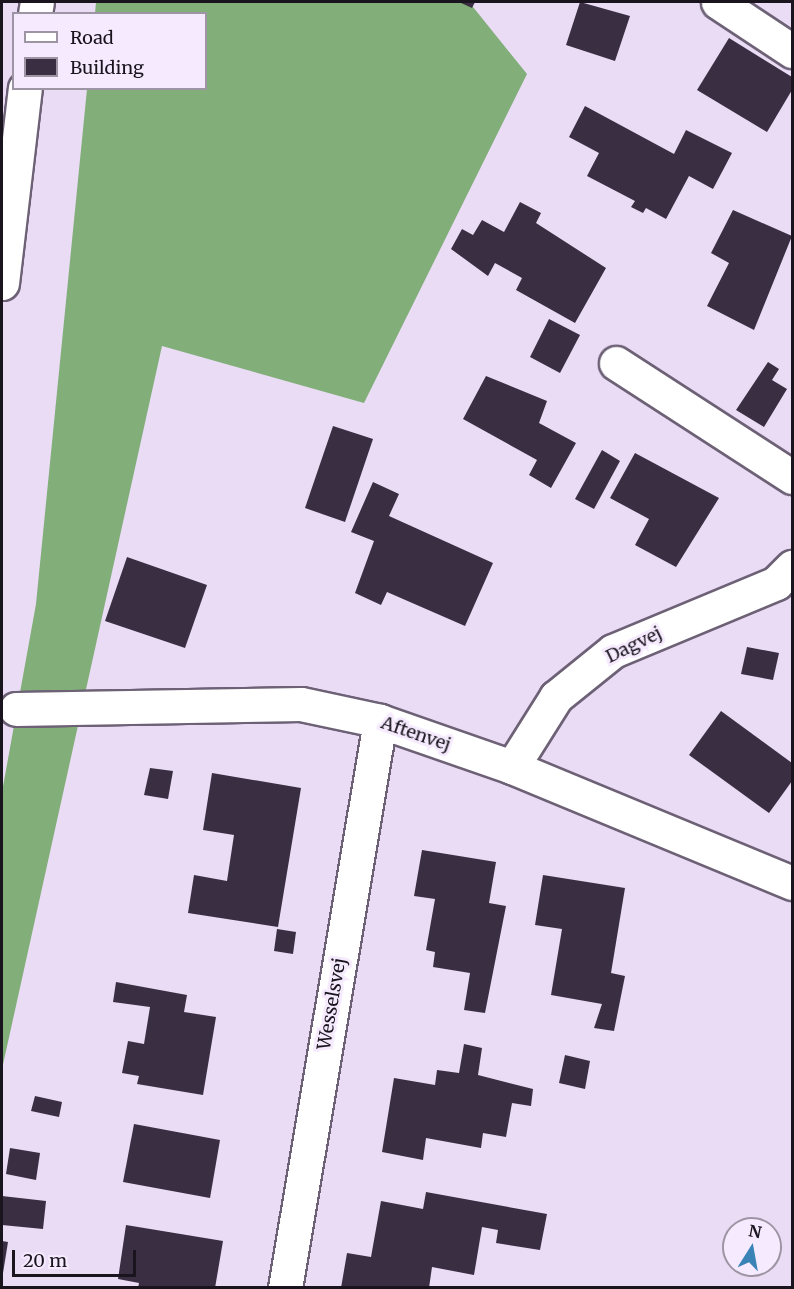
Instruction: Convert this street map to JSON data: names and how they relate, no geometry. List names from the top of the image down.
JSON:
{
  "streets": {
    "main road": ["Dagvej", "Aftenvej", "Wesselsvej"]
  },
  "crossings": [
    ["Dagvej", "Aftenvej"],
    ["Aftenvej", "Wesselsvej"]
  ],
  "legend": ["Road", "Building"],
  "scale_bar": "20 m",
  "north": "top"
}
